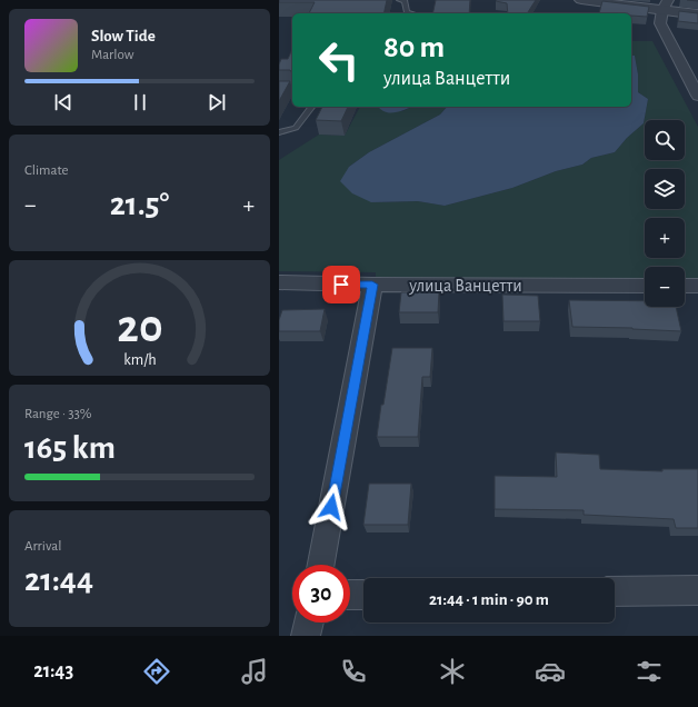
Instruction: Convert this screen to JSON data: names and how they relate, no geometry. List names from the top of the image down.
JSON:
{
  "streets": {
    "street": ["улица Ванцетти"]
  },
  "page": {
    "turn": ["80 m", "улица Ванцетти"],
    "song": ["Slow Tide", "Marlow"],
    "map_buttons": ["+", "−"],
    "tile": [
      "Climate",
      ["Range · 33%", "165 km"],
      ["Arrival", "21:44"]
    ],
    "heat": ["−", "21.5°", "+"],
    "limit": "30",
    "trip": "21:44 · 1 min · 90 m",
    "tabs": "21:43",
    "gauge": ["20", "km/h"]
  }
}
